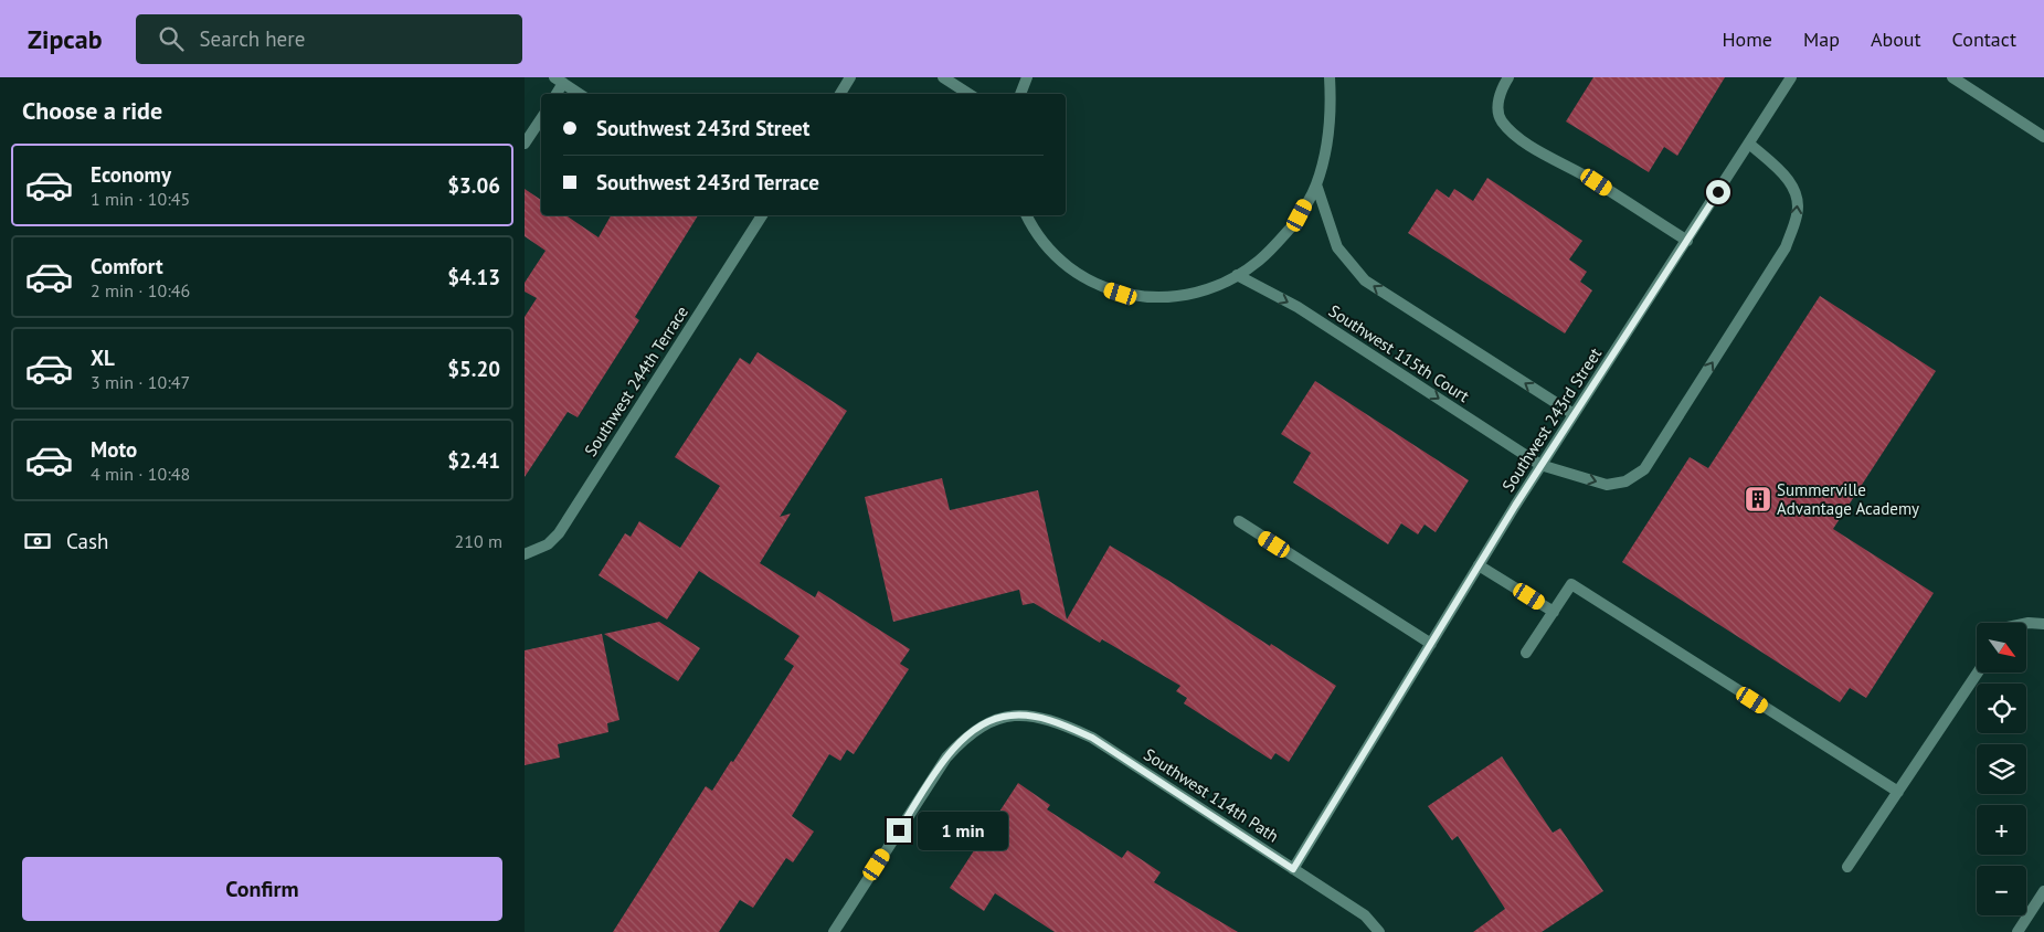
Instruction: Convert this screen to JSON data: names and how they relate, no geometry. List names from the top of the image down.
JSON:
{
  "streets": {
    "street": [
      "Southwest 115th Court",
      "Southwest 244th Terrace",
      "Southwest 243rd Street",
      "Southwest 114th Path"
    ]
  },
  "crossings": [
    ["Southwest 115th Court", "Southwest 243rd Street"],
    ["Southwest 243rd Street", "Southwest 114th Path"]
  ],
  "places": {
    "building": ["Summerville Advantage Academy"]
  },
  "north": "bottom right",
  "page": {
    "header": "Zipcab",
    "search": "Search here",
    "nav": [
      "Home",
      "Map",
      "About",
      "Contact"
    ],
    "heading": "Choose a ride",
    "banner": ["Southwest 243rd Street", "Southwest 243rd Terrace"],
    "list": [
      {
        "name": "Economy",
        "note": "1 min · 10:45",
        "value": "$3.06"
      },
      {
        "name": "Comfort",
        "note": "2 min · 10:46",
        "value": "$4.13"
      },
      {
        "name": "XL",
        "note": "3 min · 10:47",
        "value": "$5.20"
      },
      {
        "name": "Moto",
        "note": "4 min · 10:48",
        "value": "$2.41"
      }
    ],
    "pay": ["Cash", "210 m"],
    "map_buttons": ["+", "−"],
    "bubble": "1 min",
    "buttons": "Confirm"
  }
}
